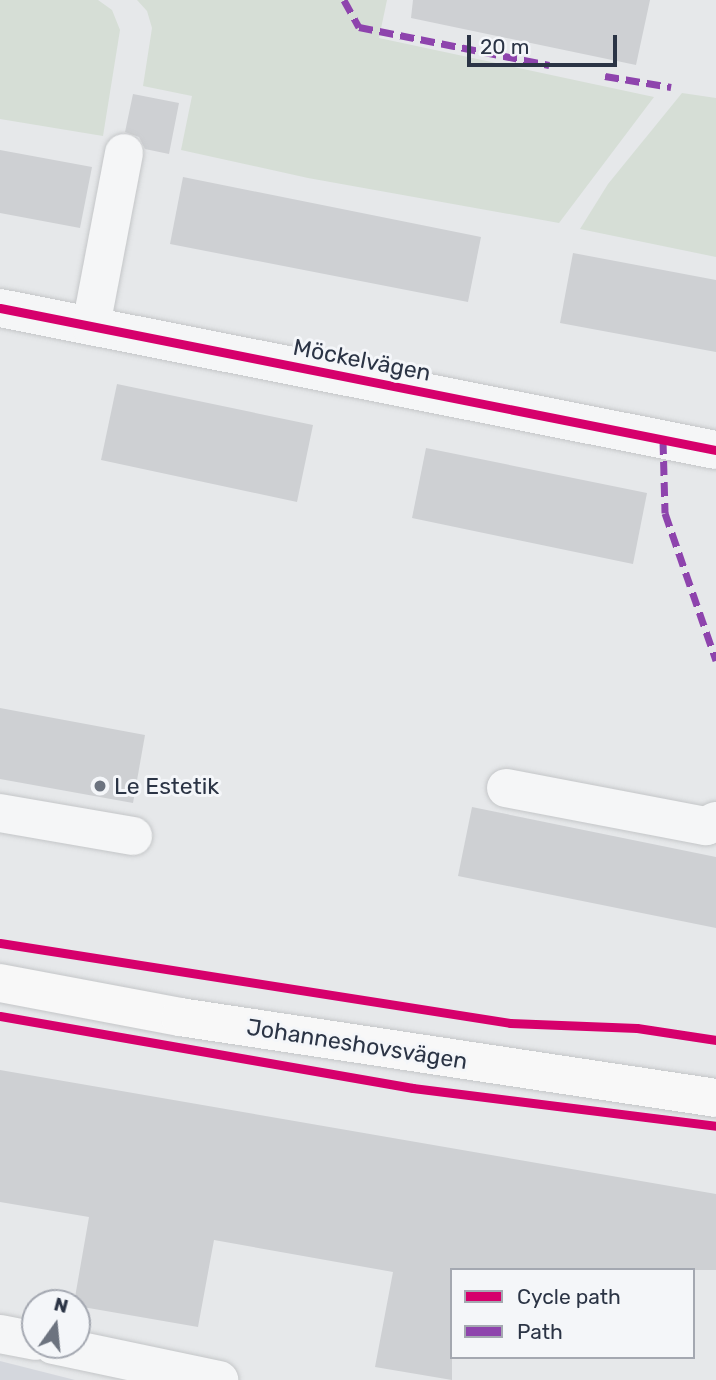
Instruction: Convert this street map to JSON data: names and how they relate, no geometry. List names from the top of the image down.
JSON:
{
  "streets": {
    "main road": ["Johanneshovsvägen"],
    "street": ["Möckelvägen"]
  },
  "places": ["Le Estetik"],
  "legend": ["Cycle path", "Path"],
  "scale_bar": "20 m",
  "north": "top"
}
